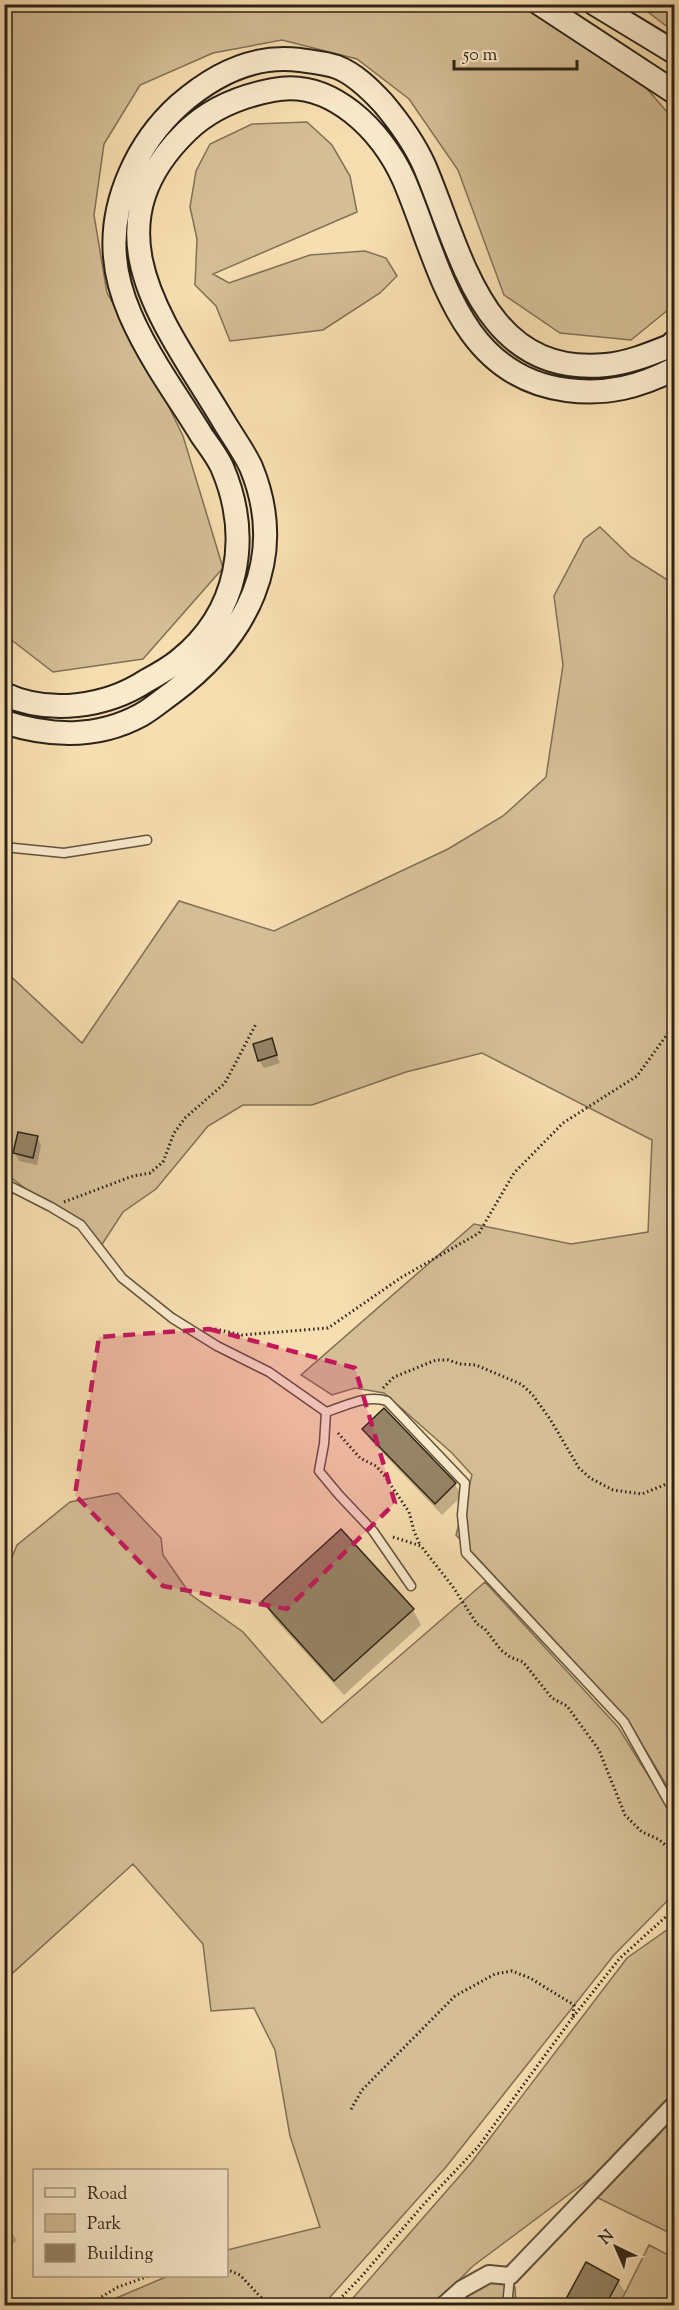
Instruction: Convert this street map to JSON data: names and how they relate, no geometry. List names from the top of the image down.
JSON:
{
  "legend": ["Road", "Park", "Building"],
  "scale_bar": "50 m",
  "north": "top left"
}
